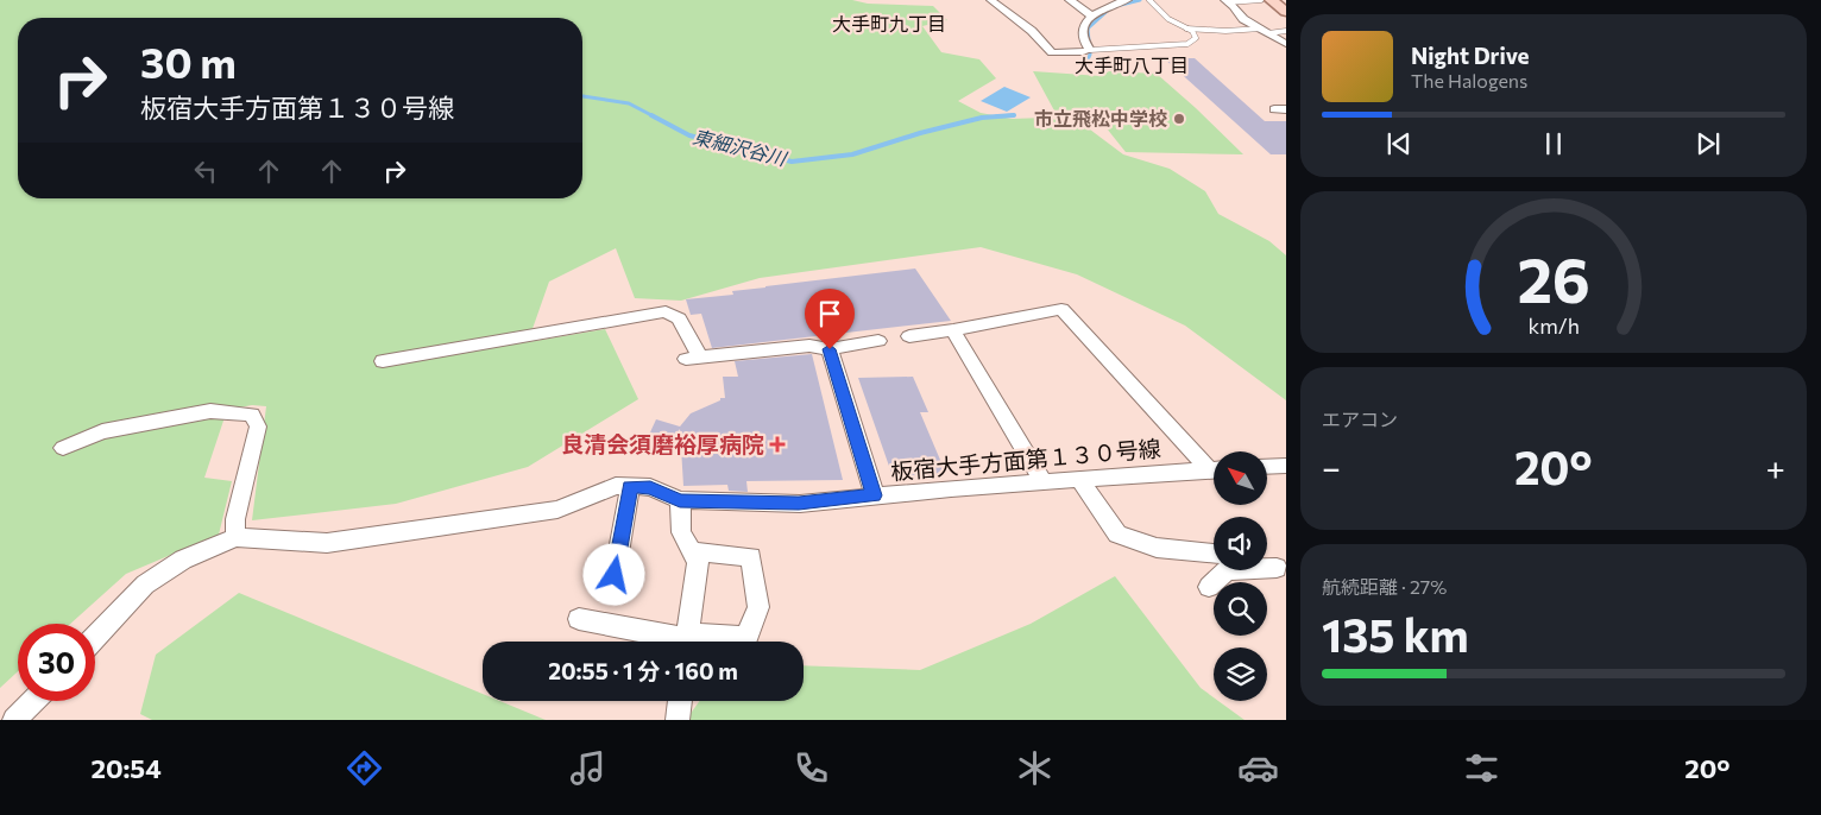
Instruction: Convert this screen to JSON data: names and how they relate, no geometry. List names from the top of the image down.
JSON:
{
  "streets": {
    "street": ["板宿大手方面第１３０号線"]
  },
  "districts": ["大手町九丁目", "大手町八丁目"],
  "water": ["東細沢谷川"],
  "places": {
    "other": ["市立飛松中学校"],
    "health": ["良清会須磨裕厚病院"]
  },
  "north": "top left",
  "page": {
    "turn": ["30 m", "板宿大手方面第１３０号線"],
    "song": ["Night Drive", "The Halogens"],
    "tile": [
      "エアコン",
      ["航続距離 · 27%", "135 km"]
    ],
    "heat": ["−", "20°", "+"],
    "limit": "30",
    "trip": "20:55 · 1 分 · 160 m",
    "tabs": ["20:54", "20°"],
    "gauge": ["26", "km/h"]
  }
}
